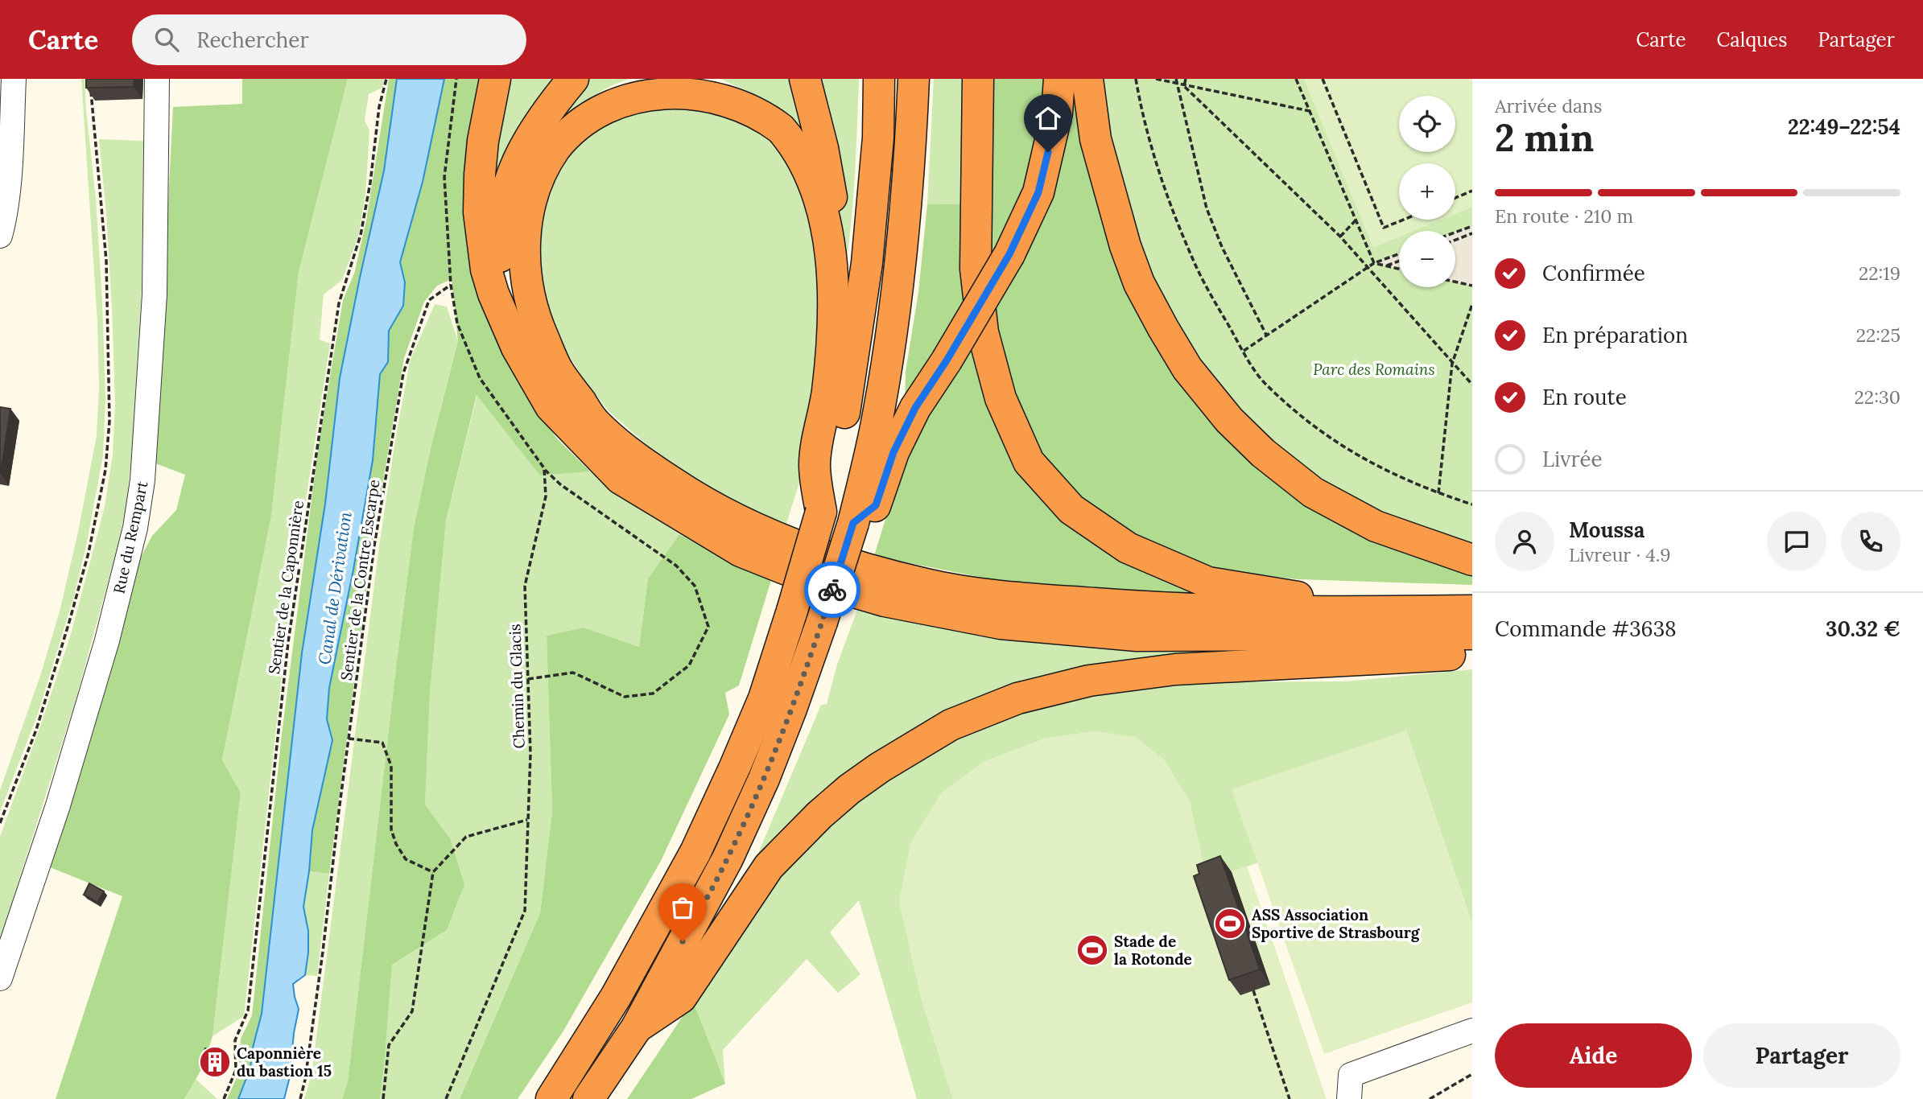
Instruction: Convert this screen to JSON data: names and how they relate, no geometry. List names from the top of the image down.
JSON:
{
  "streets": {
    "street": ["Rue du Rempart"],
    "path": ["Sentier de la Contre Escarpe", "Sentier de la Caponnière", "Chemin du Glacis"]
  },
  "water": ["Canal de Dérivation"],
  "parks": ["Parc des Romains"],
  "places": {
    "sports": ["ASS Association Sportive de Strasbourg", "Stade de la Rotonde"],
    "building": ["Caponnière du bastion 15"]
  },
  "page": {
    "header": "Carte",
    "search": "Rechercher",
    "nav": ["Carte", "Calques", "Partager"],
    "heading": ["2 min", "Arrivée dans", "22:49–22:54"],
    "panel": [
      "Moussa",
      "Livreur · 4.9",
      "Commande #3638",
      "30.32 €"
    ],
    "map_buttons": ["+", "−"],
    "bar": "En route · 210 m",
    "list": [
      ["Confirmée", "22:19"],
      ["En préparation", "22:25"],
      ["En route", "22:30"],
      "Livrée"
    ],
    "buttons": ["Aide", "Partager"]
  }
}
